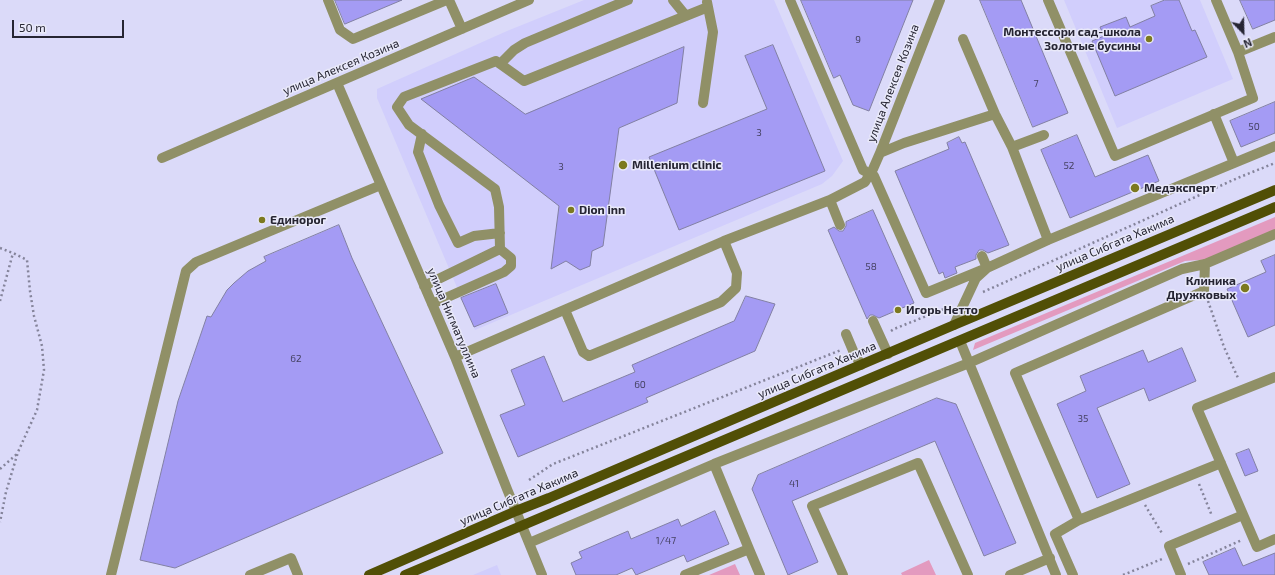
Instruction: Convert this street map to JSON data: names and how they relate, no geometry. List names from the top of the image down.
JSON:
{
  "streets": {
    "main road": ["улица Сибгата Хакима"],
    "street": ["улица Алексея Козина", "улица Нигматуллина"]
  },
  "crossings": [
    ["улица Алексея Козина", "улица Нигматуллина"],
    ["улица Сибгата Хакима", "улица Нигматуллина"]
  ],
  "places": [
    "Монтессори сад-школа Золотые бусины",
    "Millenium clinic",
    "Медэксперт",
    "Dion inn",
    "Единорог",
    "Клиника Дружковых",
    "Игорь Нетто"
  ],
  "house_numbers": [
    "9",
    "7",
    "50",
    "3",
    "52",
    "3",
    "58",
    "62",
    "60",
    "35",
    "41",
    "1/47"
  ],
  "scale_bar": "50 m",
  "north": "bottom right"
}
